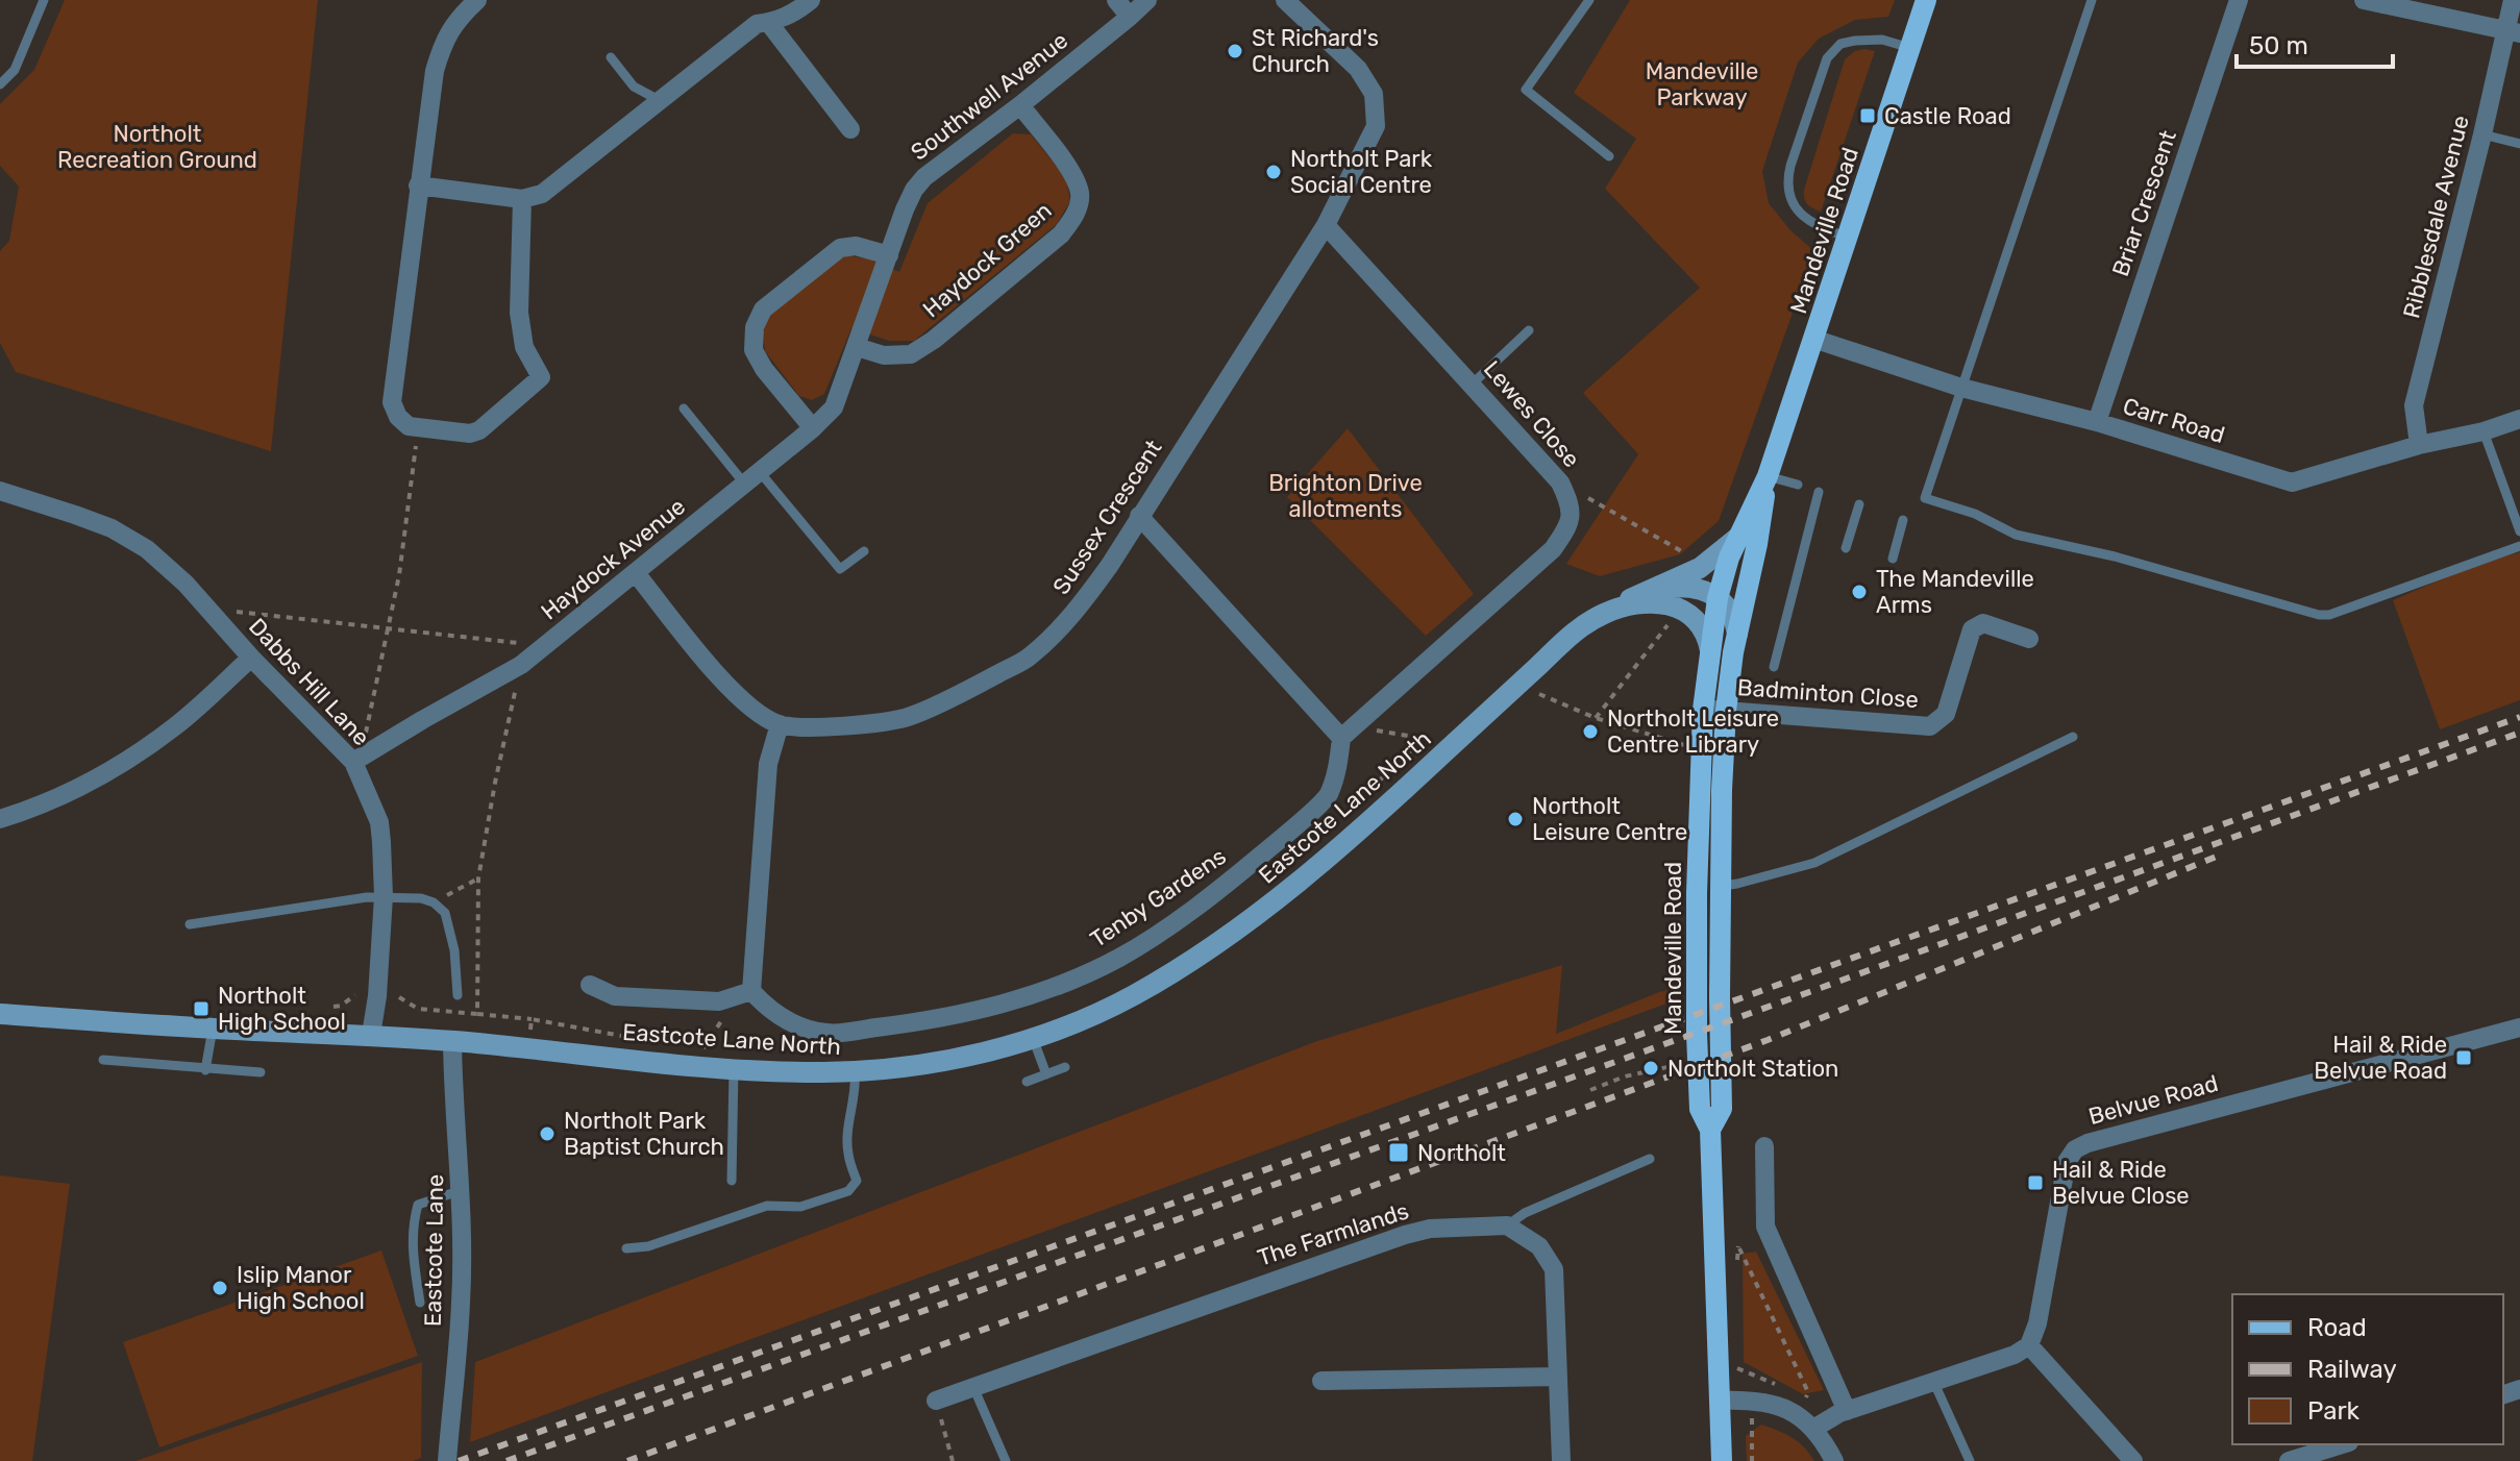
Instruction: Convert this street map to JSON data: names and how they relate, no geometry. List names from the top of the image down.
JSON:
{
  "streets": {
    "main road": ["Mandeville Road"],
    "street": [
      "Southwell Avenue",
      "Briar Crescent",
      "Ribblesdale Avenue",
      "Haydock Green",
      "Lewes Close",
      "Carr Road",
      "Sussex Crescent",
      "Haydock Avenue",
      "Dabbs Hill Lane",
      "Badminton Close",
      "Eastcote Lane North",
      "Tenby Gardens",
      "Belvue Road",
      "The Farmlands",
      "Eastcote Lane"
    ]
  },
  "crossings": [
    ["Southwell Avenue", "Haydock Green"],
    ["Southwell Avenue", "Haydock Avenue"],
    ["Briar Crescent", "Carr Road"],
    ["Ribblesdale Avenue", "Carr Road"],
    ["Mandeville Road", "Carr Road"],
    ["Mandeville Road", "Badminton Close"],
    ["Mandeville Road", "Eastcote Lane North"],
    ["Haydock Green", "Haydock Avenue"],
    ["Lewes Close", "Sussex Crescent"],
    ["Lewes Close", "Tenby Gardens"],
    ["Sussex Crescent", "Haydock Avenue"],
    ["Haydock Avenue", "Dabbs Hill Lane"],
    ["Dabbs Hill Lane", "Eastcote Lane North"],
    ["Eastcote Lane North", "Eastcote Lane"]
  ],
  "parks": ["Mandeville Parkway", "Northolt Recreation Ground", "Brighton Drive allotments"],
  "places": {
    "other": [
      "St Richard's Church",
      "Northolt Park Social Centre",
      "The Mandeville Arms",
      "Northolt Leisure Centre Library",
      "Northolt Leisure Centre",
      "Northolt Station",
      "Northolt Park Baptist Church",
      "Islip Manor High School"
    ],
    "transit": [
      "Castle Road",
      "Northolt High School",
      "Hail & Ride Belvue Road",
      "Northolt",
      "Hail & Ride Belvue Close"
    ]
  },
  "legend": ["Road", "Railway", "Park"],
  "scale_bar": "50 m"
}
